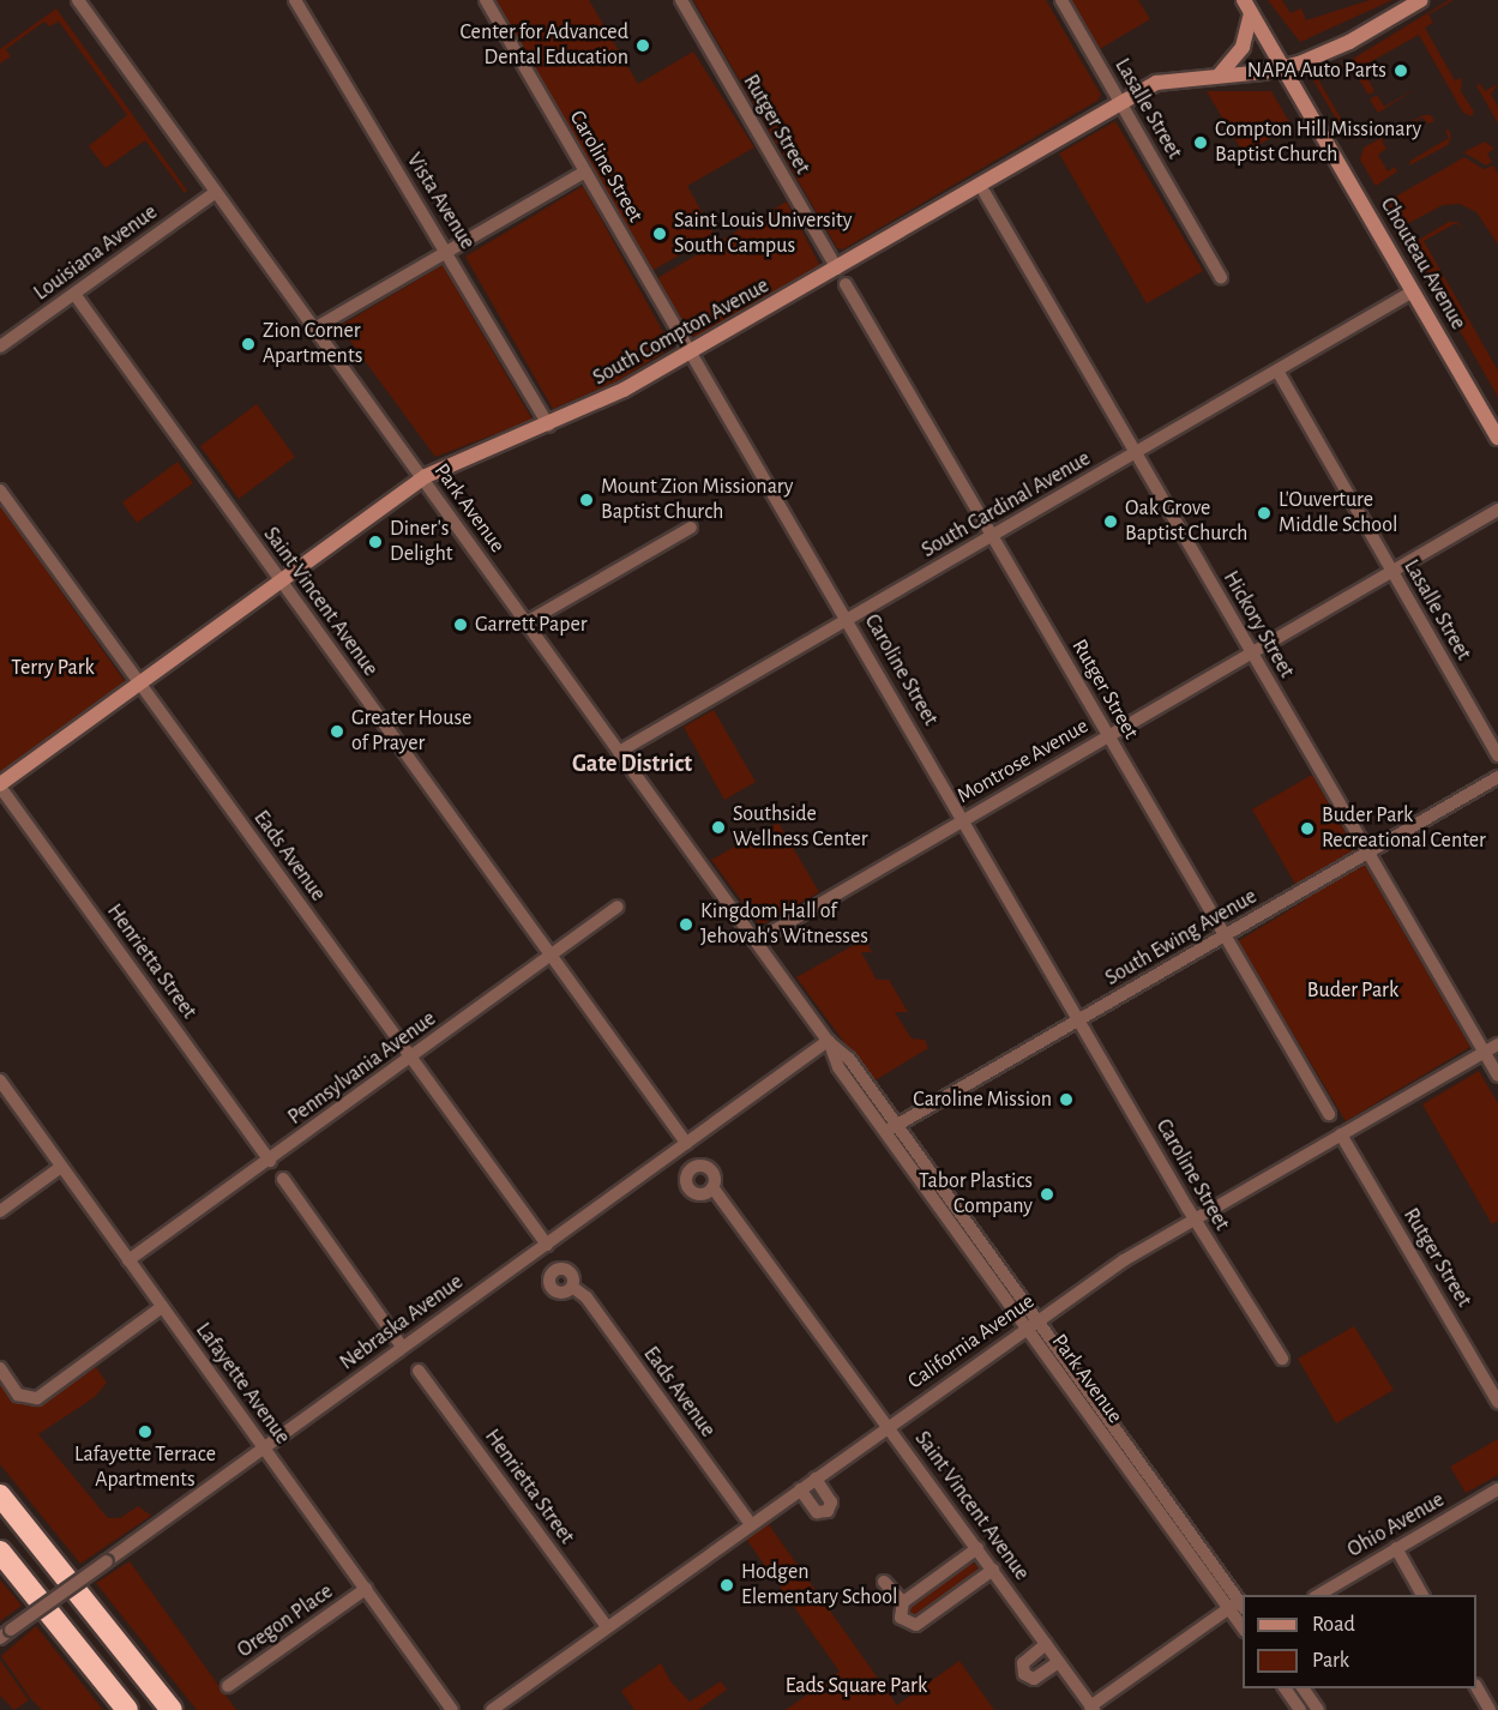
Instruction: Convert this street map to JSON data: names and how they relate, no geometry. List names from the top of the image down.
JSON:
{
  "streets": {
    "main road": ["Chouteau Avenue", "South Compton Avenue"],
    "street": [
      "Lasalle Street",
      "Rutger Street",
      "Caroline Street",
      "Vista Avenue",
      "Louisiana Avenue",
      "South Cardinal Avenue",
      "Park Avenue",
      "Saint Vincent Avenue",
      "Hickory Street",
      "Montrose Avenue",
      "Eads Avenue",
      "South Ewing Avenue",
      "Henrietta Street",
      "Pennsylvania Avenue",
      "Nebraska Avenue",
      "California Avenue",
      "Lafayette Avenue",
      "Ohio Avenue",
      "Oregon Place"
    ]
  },
  "crossings": [
    ["Lasalle Street", "South Compton Avenue"],
    ["Lasalle Street", "South Cardinal Avenue"],
    ["Lasalle Street", "Montrose Avenue"],
    ["Rutger Street", "South Compton Avenue"],
    ["Rutger Street", "South Cardinal Avenue"],
    ["Rutger Street", "Montrose Avenue"],
    ["Rutger Street", "South Ewing Avenue"],
    ["Rutger Street", "California Avenue"],
    ["Caroline Street", "South Compton Avenue"],
    ["Caroline Street", "South Cardinal Avenue"],
    ["Caroline Street", "Montrose Avenue"],
    ["Caroline Street", "South Ewing Avenue"],
    ["Caroline Street", "California Avenue"],
    ["Vista Avenue", "South Compton Avenue"],
    ["Louisiana Avenue", "Park Avenue"],
    ["Louisiana Avenue", "Saint Vincent Avenue"],
    ["Chouteau Avenue", "South Compton Avenue"],
    ["Chouteau Avenue", "South Cardinal Avenue"],
    ["South Compton Avenue", "Park Avenue"],
    ["South Compton Avenue", "Saint Vincent Avenue"],
    ["South Compton Avenue", "Eads Avenue"],
    ["South Compton Avenue", "Henrietta Street"],
    ["South Cardinal Avenue", "Park Avenue"],
    ["South Cardinal Avenue", "Hickory Street"],
    ["Park Avenue", "Montrose Avenue"],
    ["Park Avenue", "South Ewing Avenue"],
    ["Park Avenue", "Nebraska Avenue"],
    ["Park Avenue", "California Avenue"],
    ["Saint Vincent Avenue", "Pennsylvania Avenue"],
    ["Saint Vincent Avenue", "Nebraska Avenue"],
    ["Saint Vincent Avenue", "California Avenue"],
    ["Hickory Street", "Montrose Avenue"],
    ["Hickory Street", "South Ewing Avenue"],
    ["Hickory Street", "California Avenue"],
    ["Eads Avenue", "Pennsylvania Avenue"],
    ["Eads Avenue", "Nebraska Avenue"],
    ["Eads Avenue", "California Avenue"],
    ["Henrietta Street", "Pennsylvania Avenue"],
    ["Henrietta Street", "California Avenue"],
    ["Pennsylvania Avenue", "Lafayette Avenue"],
    ["Nebraska Avenue", "Lafayette Avenue"],
    ["Lafayette Avenue", "Oregon Place"]
  ],
  "districts": ["Gate District"],
  "parks": ["Terry Park", "Buder Park", "Eads Square Park"],
  "places": [
    "Center for Advanced Dental Education",
    "NAPA Auto Parts",
    "Compton Hill Missionary Baptist Church",
    "Saint Louis University South Campus",
    "Zion Corner Apartments",
    "Mount Zion Missionary Baptist Church",
    "L'Ouverture Middle School",
    "Oak Grove Baptist Church",
    "Diner's Delight",
    "Garrett Paper",
    "Greater House of Prayer",
    "Southside Wellness Center",
    "Buder Park Recreational Center",
    "Kingdom Hall of Jehovah's Witnesses",
    "Caroline Mission",
    "Tabor Plastics Company",
    "Lafayette Terrace Apartments",
    "Hodgen Elementary School"
  ],
  "legend": ["Road", "Park"]
}
